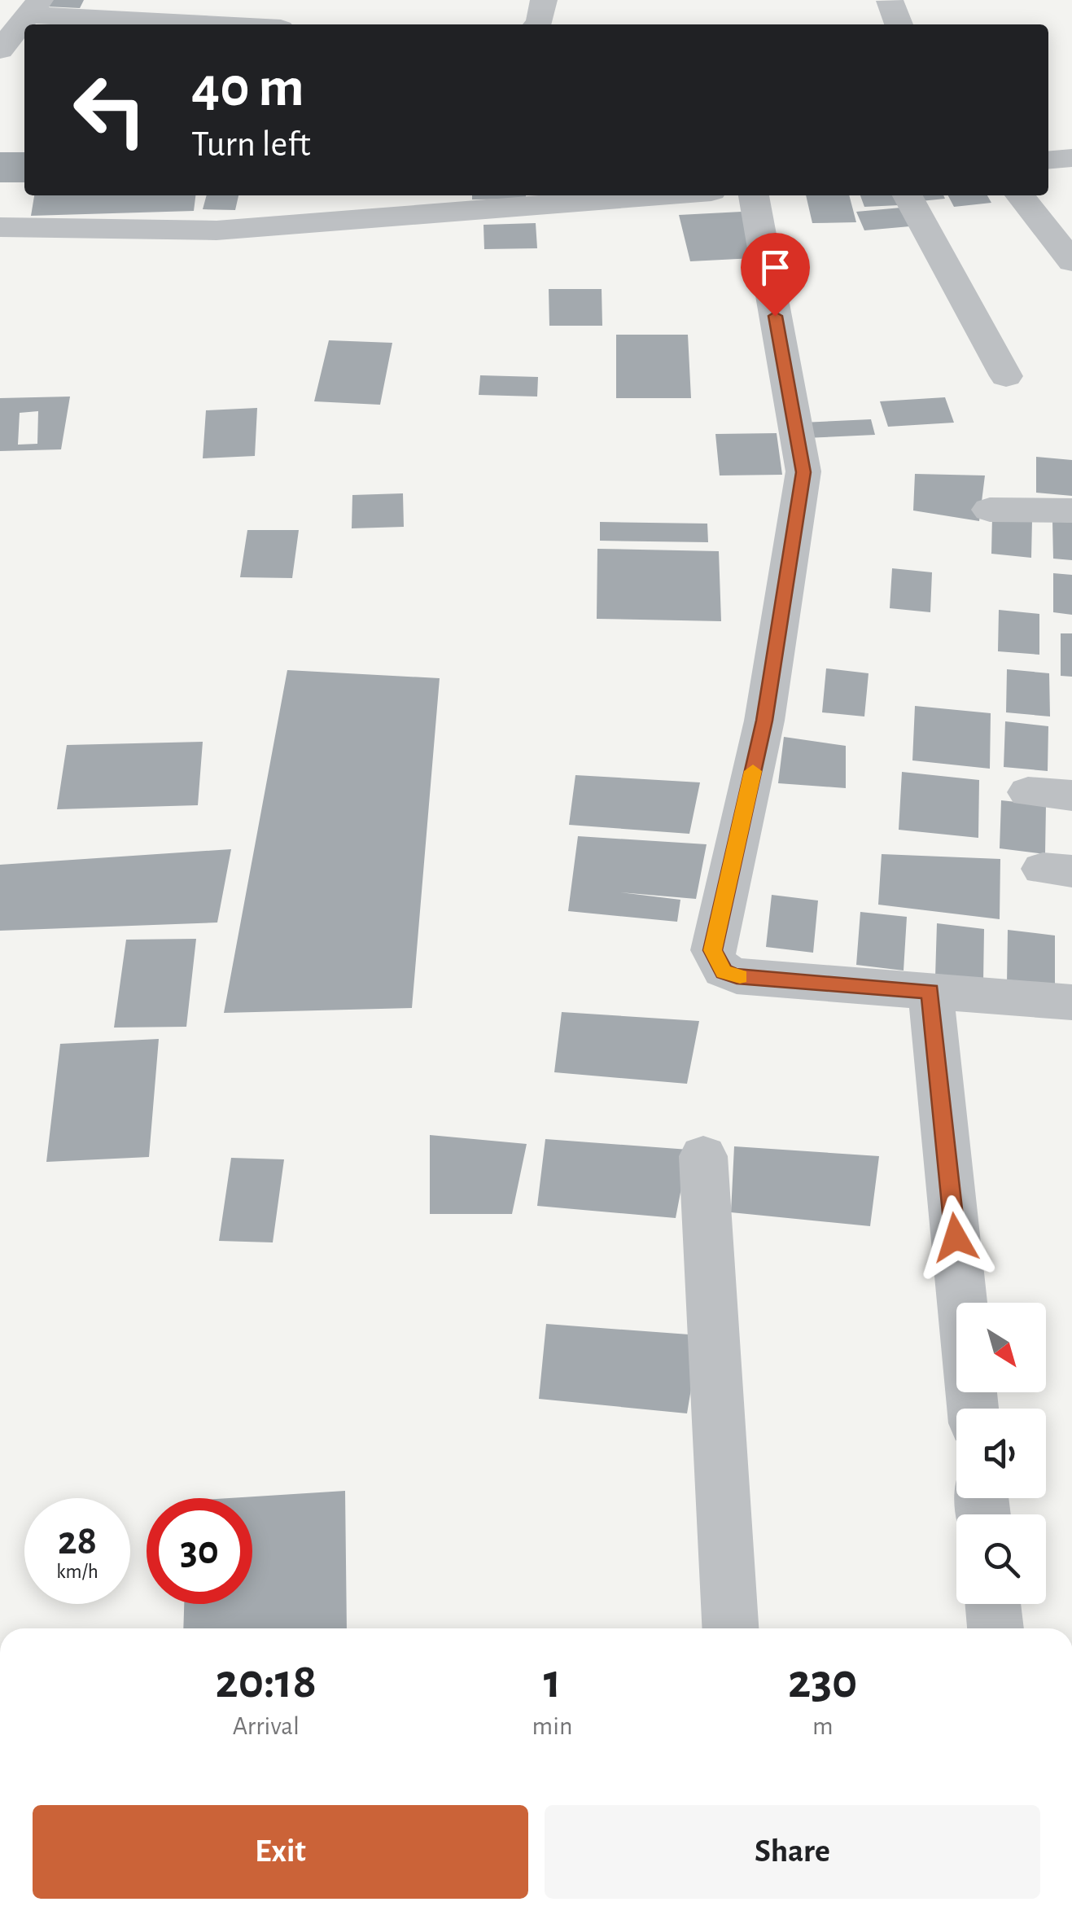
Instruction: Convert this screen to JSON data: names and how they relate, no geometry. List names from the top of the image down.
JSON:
{
  "north": "bottom right",
  "page": {
    "turn": ["40 m", "Turn left"],
    "speed": "28 km/h",
    "limit": "30",
    "eta": [
      "20:18",
      "Arrival",
      "1",
      "min",
      "230",
      "m"
    ],
    "buttons": ["Exit", "Share"]
  }
}
